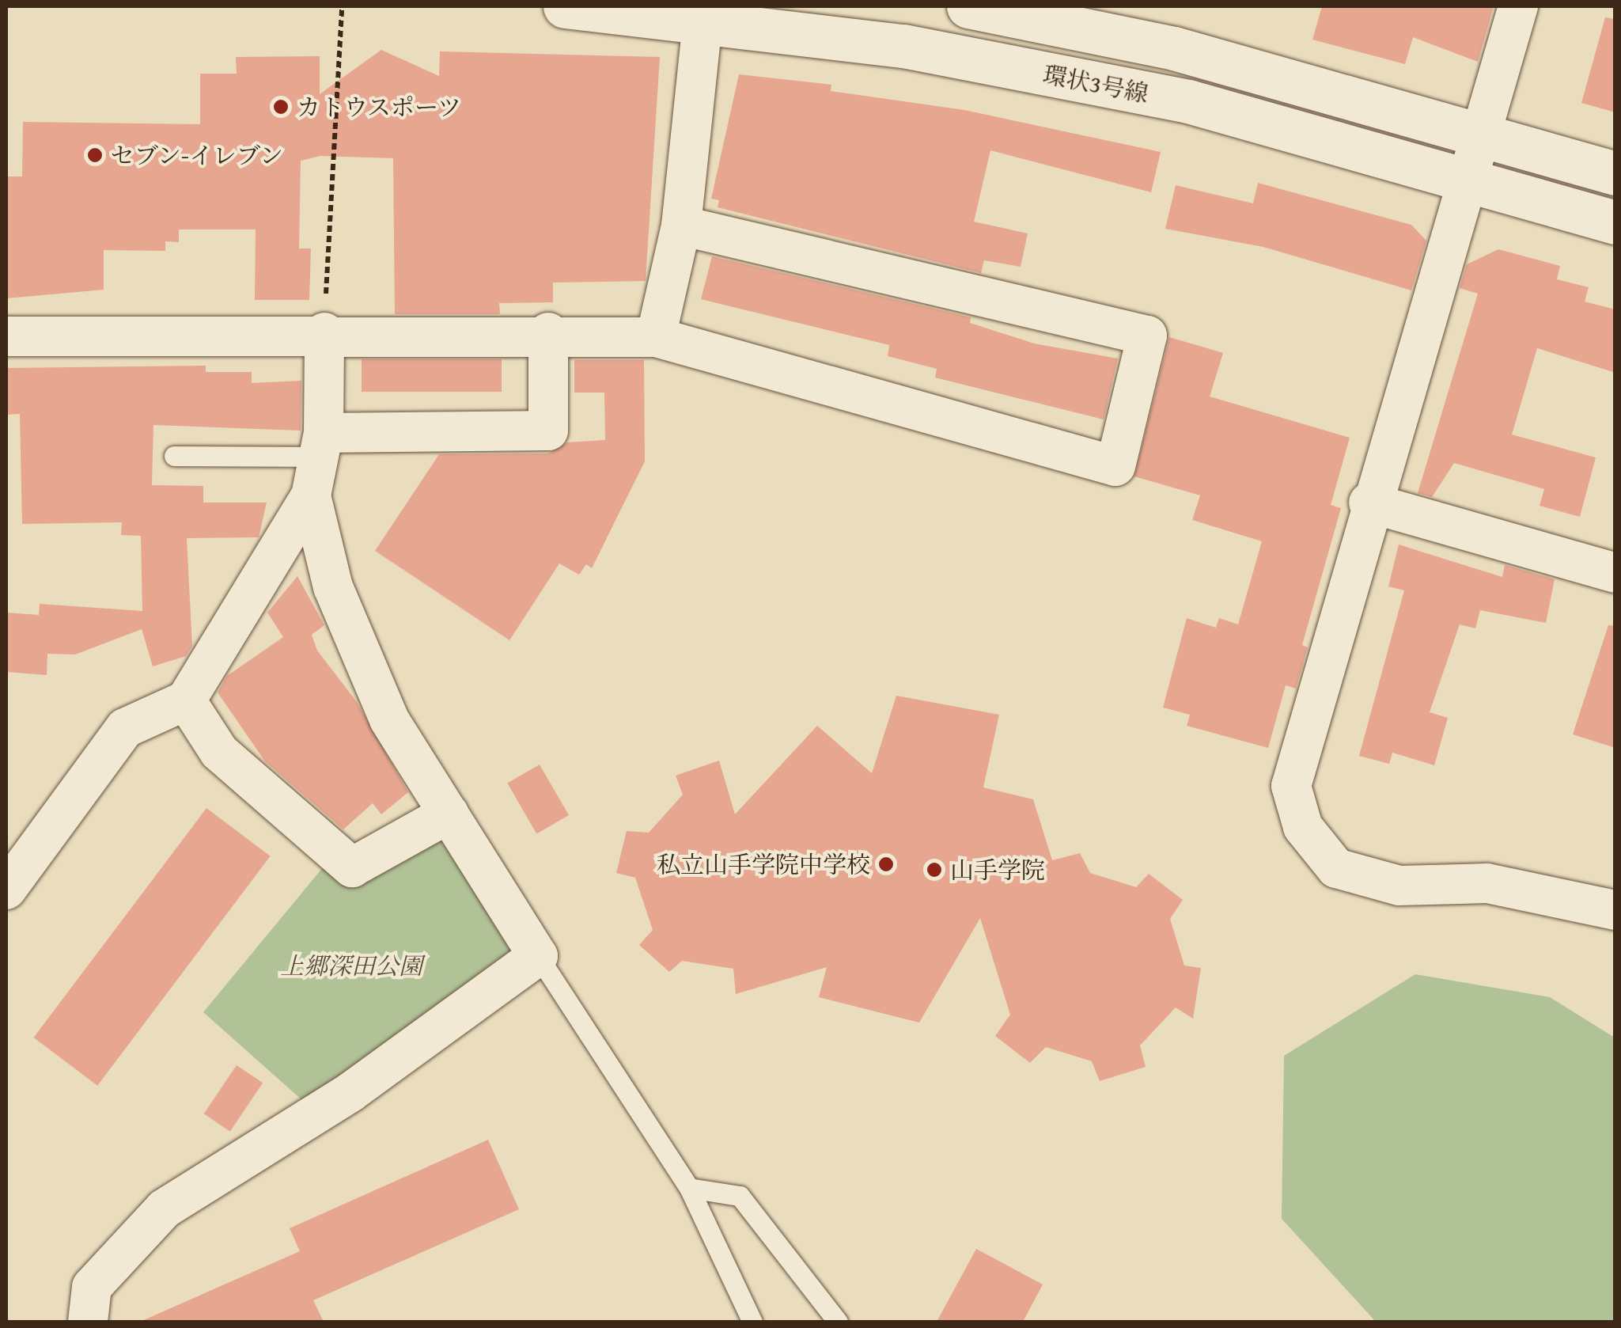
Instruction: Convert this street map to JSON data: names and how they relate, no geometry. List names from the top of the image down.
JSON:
{
  "streets": {
    "street": ["環状3号線"]
  },
  "parks": ["上郷深田公園"],
  "places": [
    "カトウスポーツ",
    "セブン-イレブン",
    "私立山手学院中学校",
    "山手学院"
  ]
}
